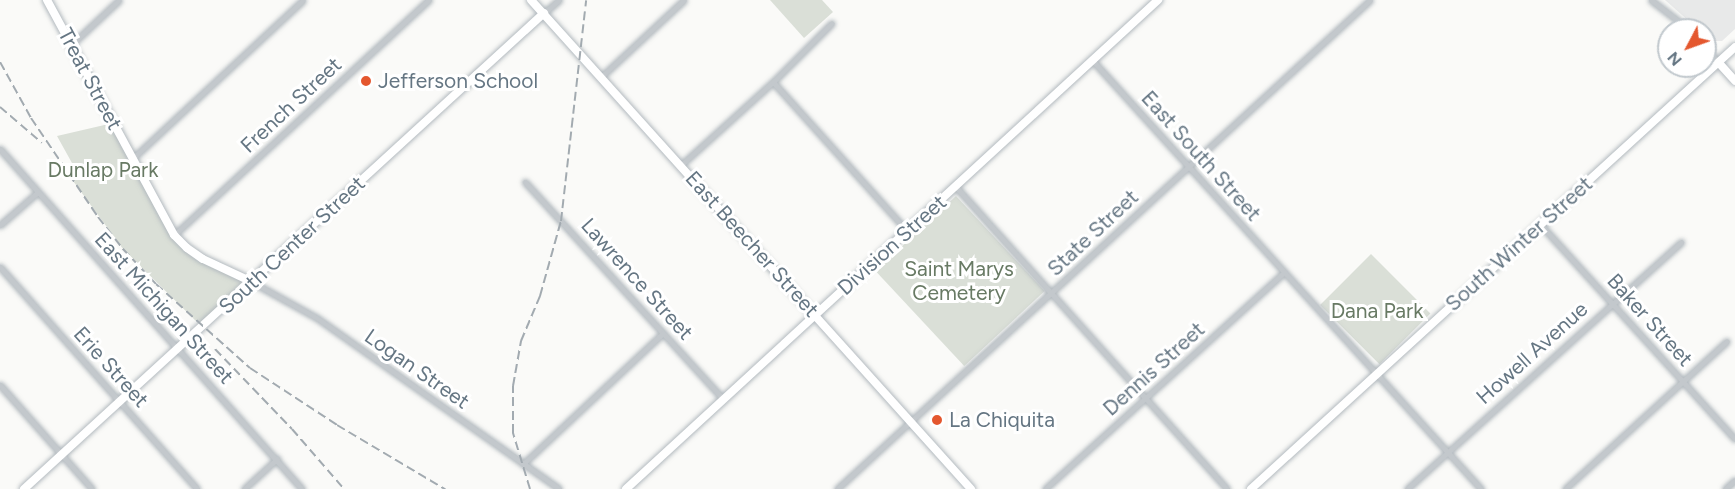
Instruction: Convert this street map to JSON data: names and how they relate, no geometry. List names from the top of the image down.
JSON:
{
  "streets": {
    "street": [
      "Treat Street",
      "French Street",
      "East South Street",
      "State Street",
      "East Beecher Street",
      "South Winter Street",
      "South Center Street",
      "Division Street",
      "Lawrence Street",
      "East Michigan Street",
      "Baker Street",
      "Howell Avenue",
      "Erie Street",
      "Logan Street",
      "Dennis Street"
    ]
  },
  "crossings": [
    ["Treat Street", "French Street"],
    ["Treat Street", "South Center Street"],
    ["Treat Street", "Logan Street"],
    ["East South Street", "State Street"],
    ["East South Street", "South Winter Street"],
    ["East South Street", "Division Street"],
    ["East South Street", "Howell Avenue"],
    ["East South Street", "Dennis Street"],
    ["State Street", "East Beecher Street"],
    ["East Beecher Street", "South Center Street"],
    ["East Beecher Street", "Division Street"],
    ["South Winter Street", "Baker Street"],
    ["South Center Street", "East Michigan Street"],
    ["South Center Street", "Erie Street"],
    ["South Center Street", "Logan Street"],
    ["Division Street", "Lawrence Street"],
    ["Baker Street", "Howell Avenue"]
  ],
  "parks": ["Dunlap Park", "Saint Marys Cemetery", "Dana Park"],
  "places": ["Jefferson School", "La Chiquita"],
  "north": "bottom left"
}
